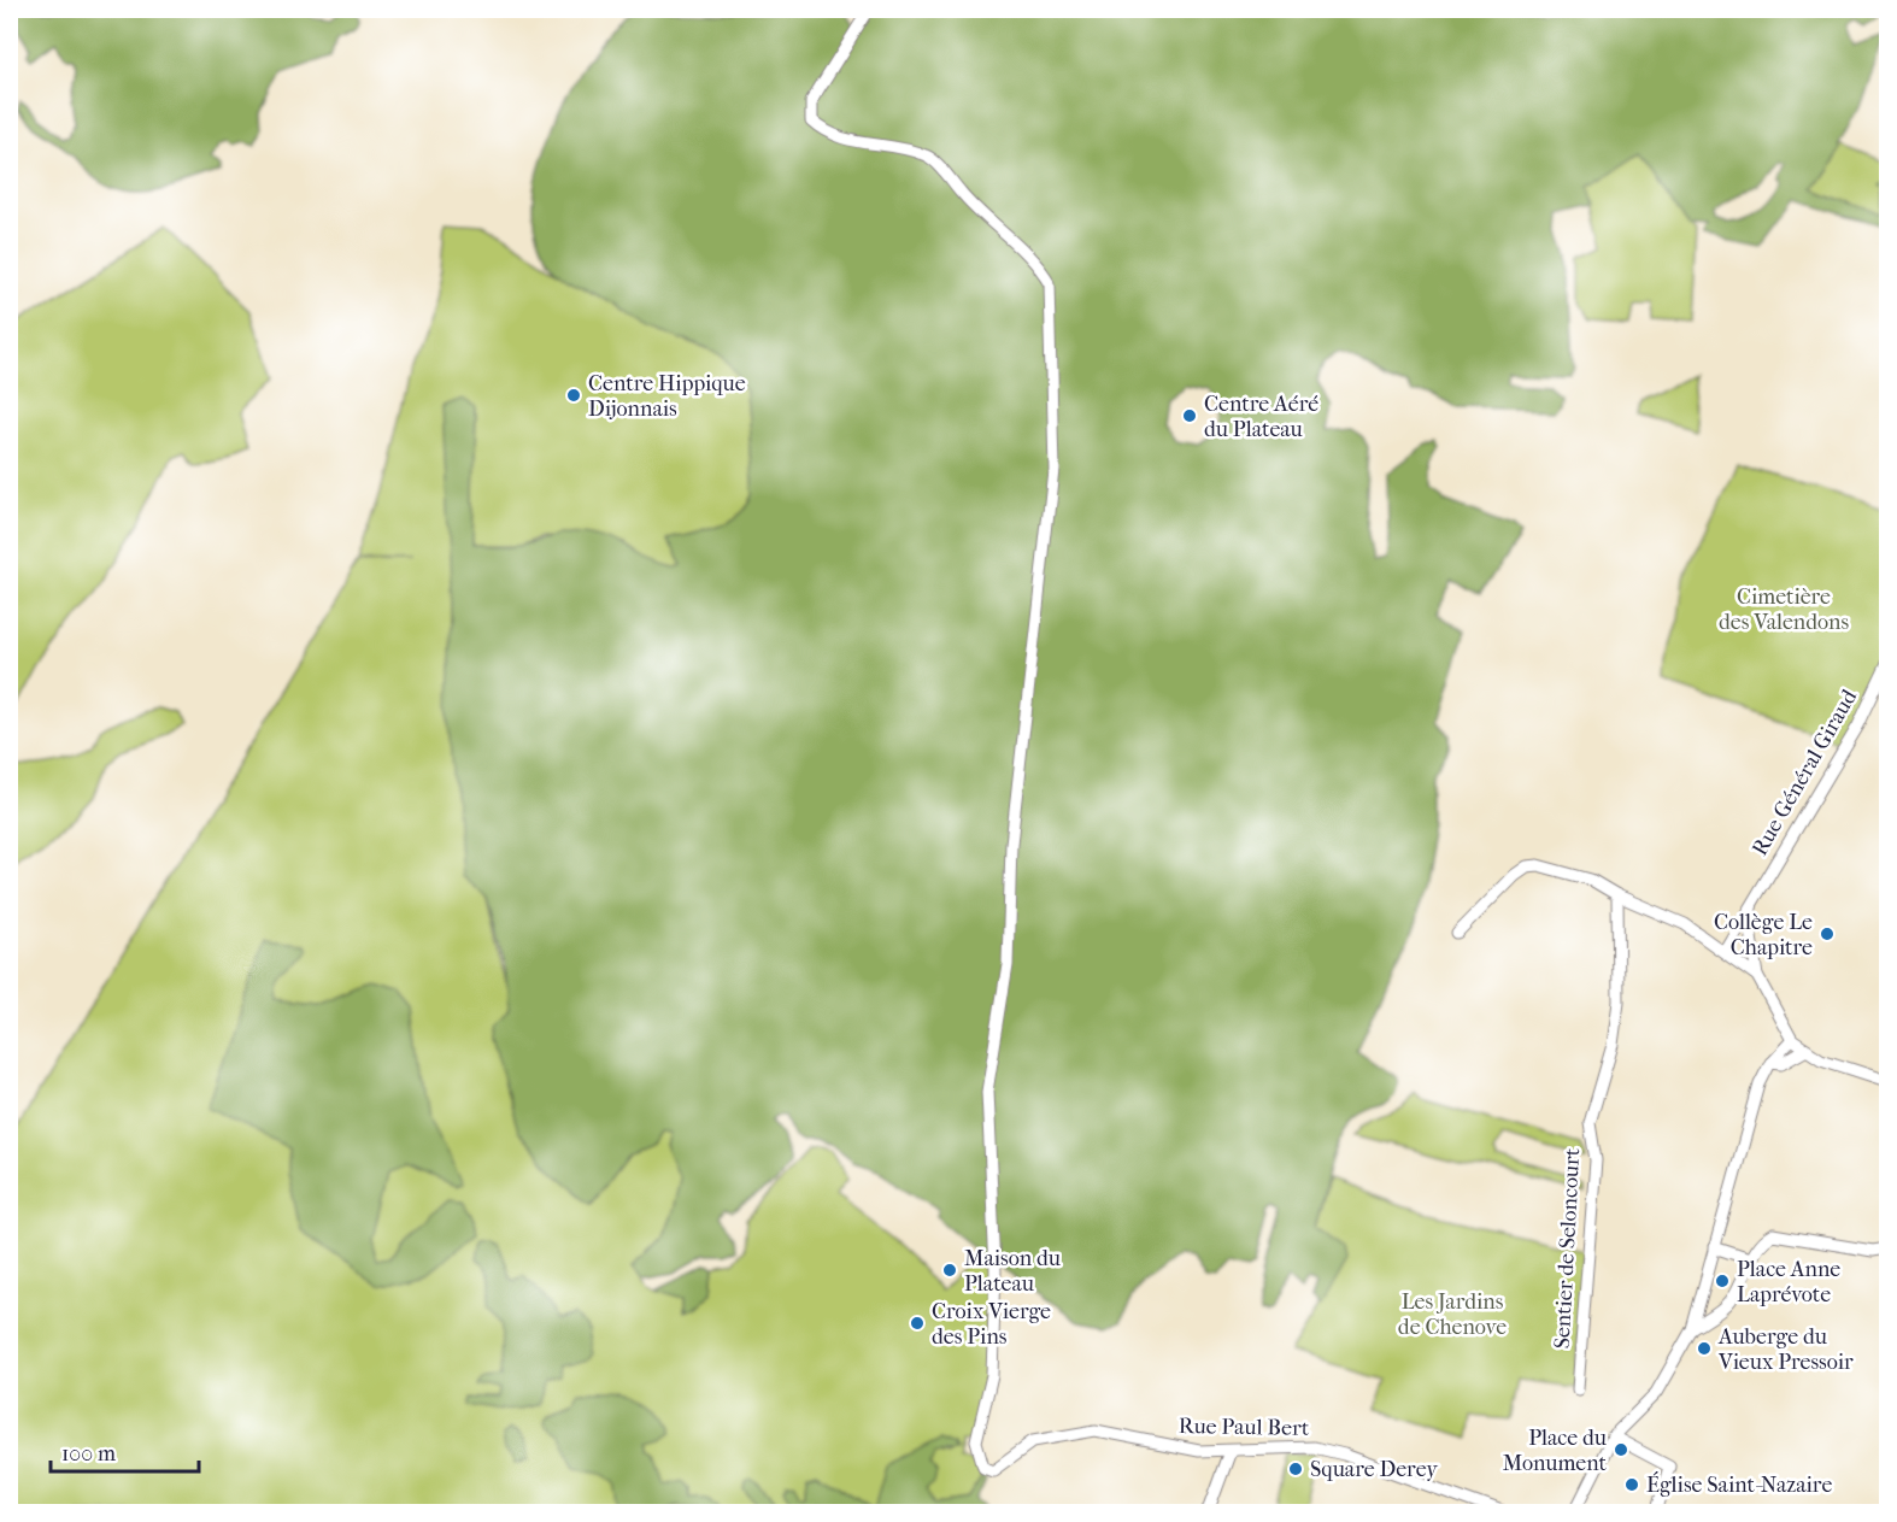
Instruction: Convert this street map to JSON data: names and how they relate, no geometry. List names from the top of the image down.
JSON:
{
  "streets": {
    "street": ["Rue Général Giraud", "Sentier de Seloncourt", "Rue Paul Bert"]
  },
  "parks": ["Cimetière des Valendons", "Les Jardins de Chenove"],
  "places": [
    "Centre Hippique Dijonnais",
    "Centre Aéré du Plateau",
    "Collège Le Chapitre",
    "Maison du Plateau",
    "Place Anne Laprévote",
    "Croix Vierge des Pins",
    "Auberge du Vieux Pressoir",
    "Place du Monument",
    "Square Derey",
    "Église Saint-Nazaire"
  ],
  "scale_bar": "100 m"
}
